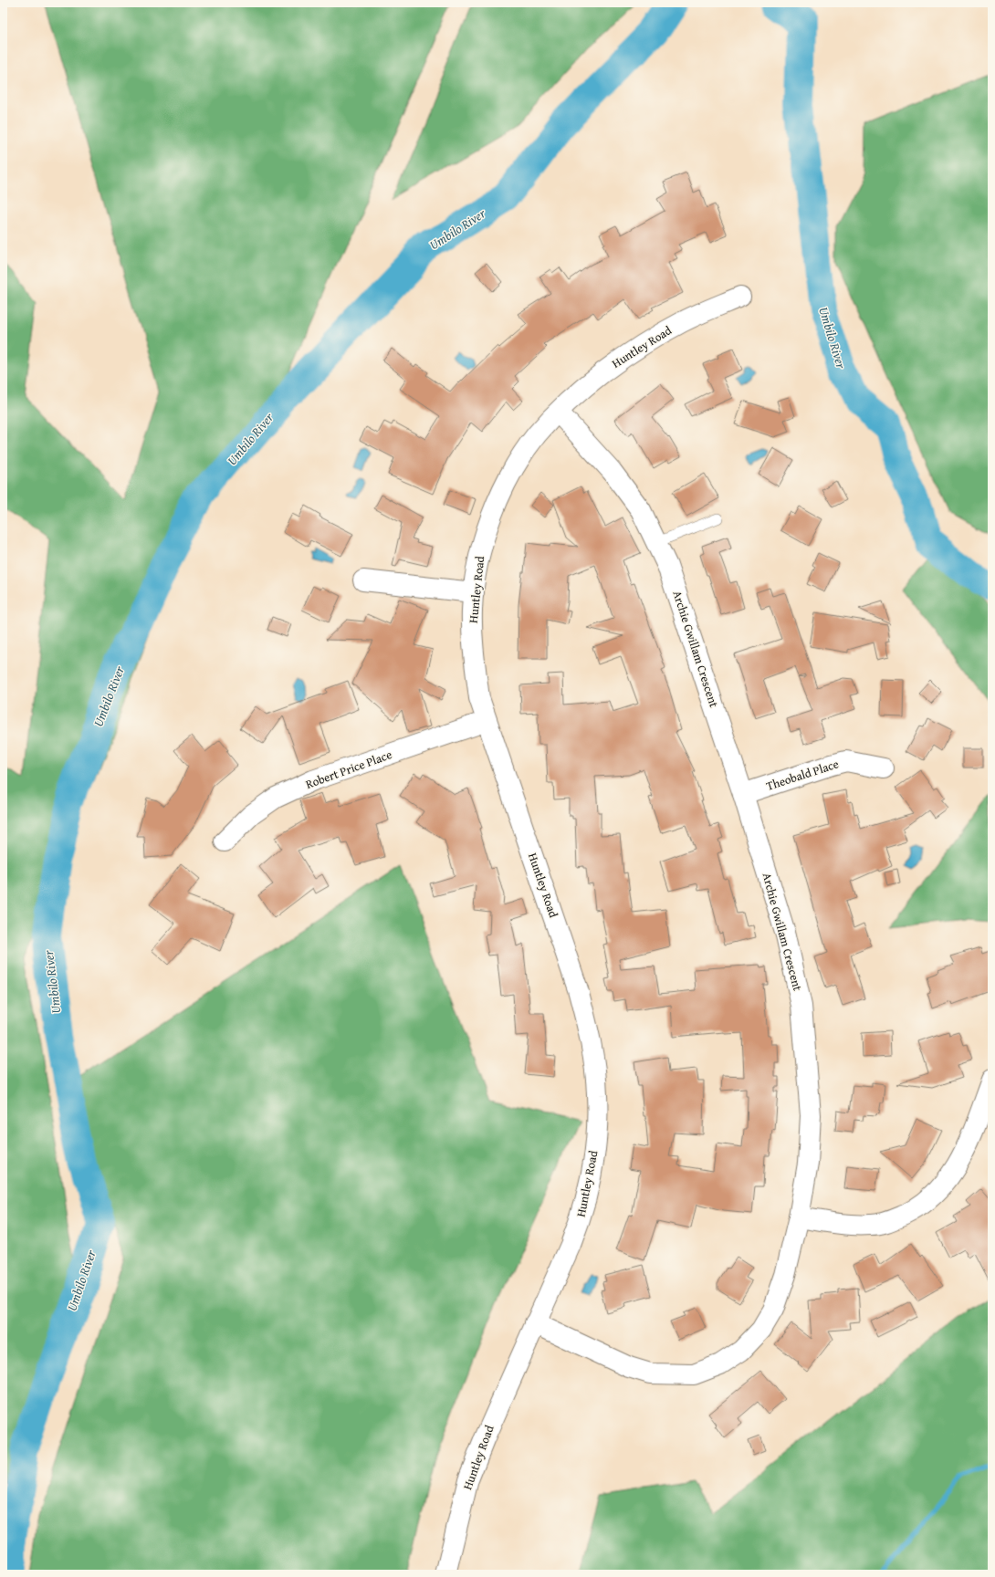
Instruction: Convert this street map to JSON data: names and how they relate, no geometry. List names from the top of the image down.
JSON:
{
  "streets": {
    "street": [
      "Huntley Road",
      "Archie Gwillam Crescent",
      "Robert Price Place",
      "Theobald Place"
    ]
  },
  "crossings": [
    ["Huntley Road", "Archie Gwillam Crescent"],
    ["Huntley Road", "Robert Price Place"],
    ["Archie Gwillam Crescent", "Theobald Place"]
  ],
  "water": ["Umbilo River"]
}
